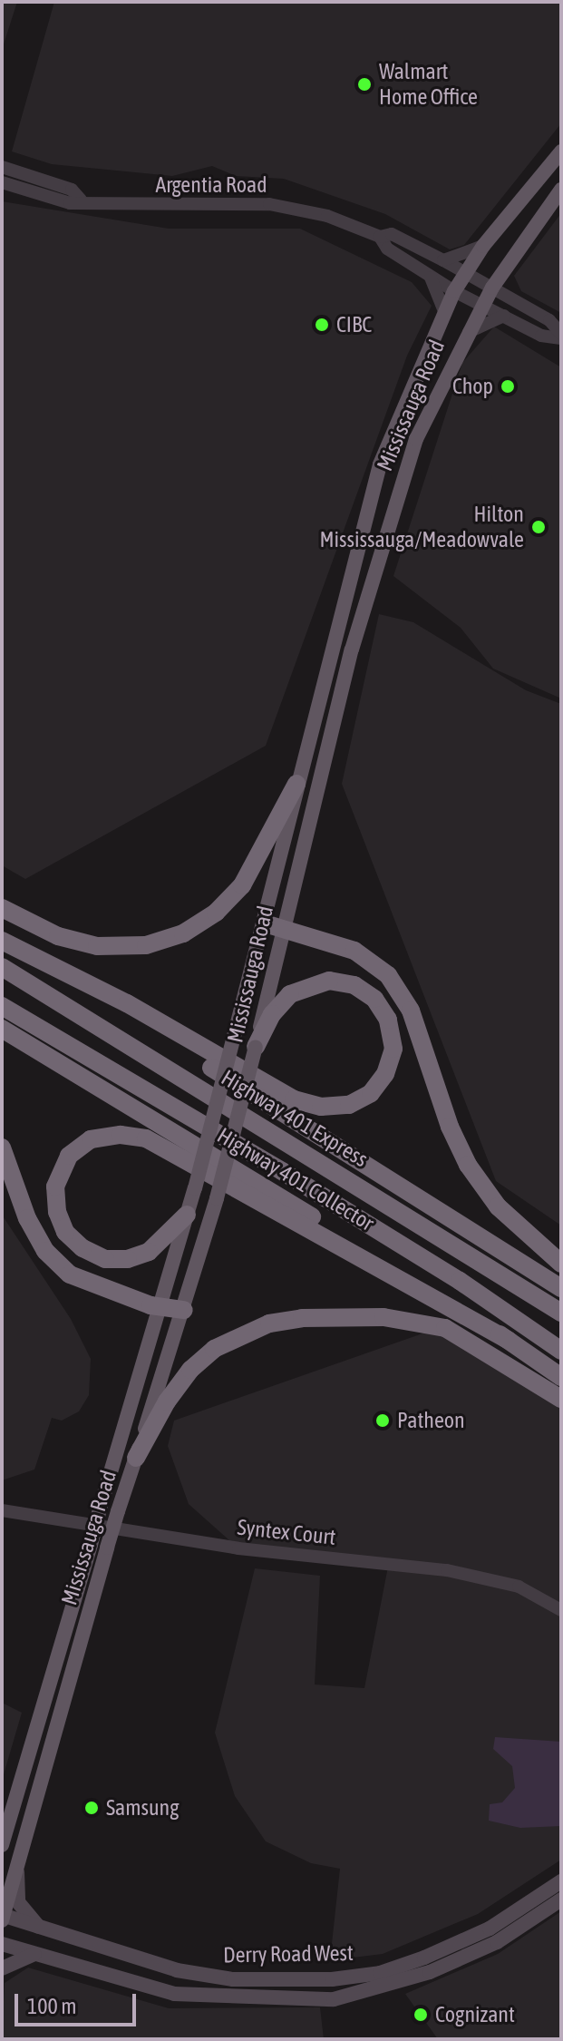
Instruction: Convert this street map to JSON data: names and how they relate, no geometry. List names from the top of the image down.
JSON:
{
  "streets": {
    "highway": ["Highway 401 Express", "Highway 401 Collector"],
    "main road": ["Mississauga Road", "Derry Road West"],
    "street": ["Argentia Road", "Syntex Court"]
  },
  "crossings": [
    ["Argentia Road", "Mississauga Road"],
    ["Mississauga Road", "Derry Road West"]
  ],
  "places": [
    "Walmart Home Office",
    "CIBC",
    "Chop",
    "Hilton Mississauga/Meadowvale",
    "Patheon",
    "Samsung",
    "Cognizant"
  ],
  "scale_bar": "100 m"
}
